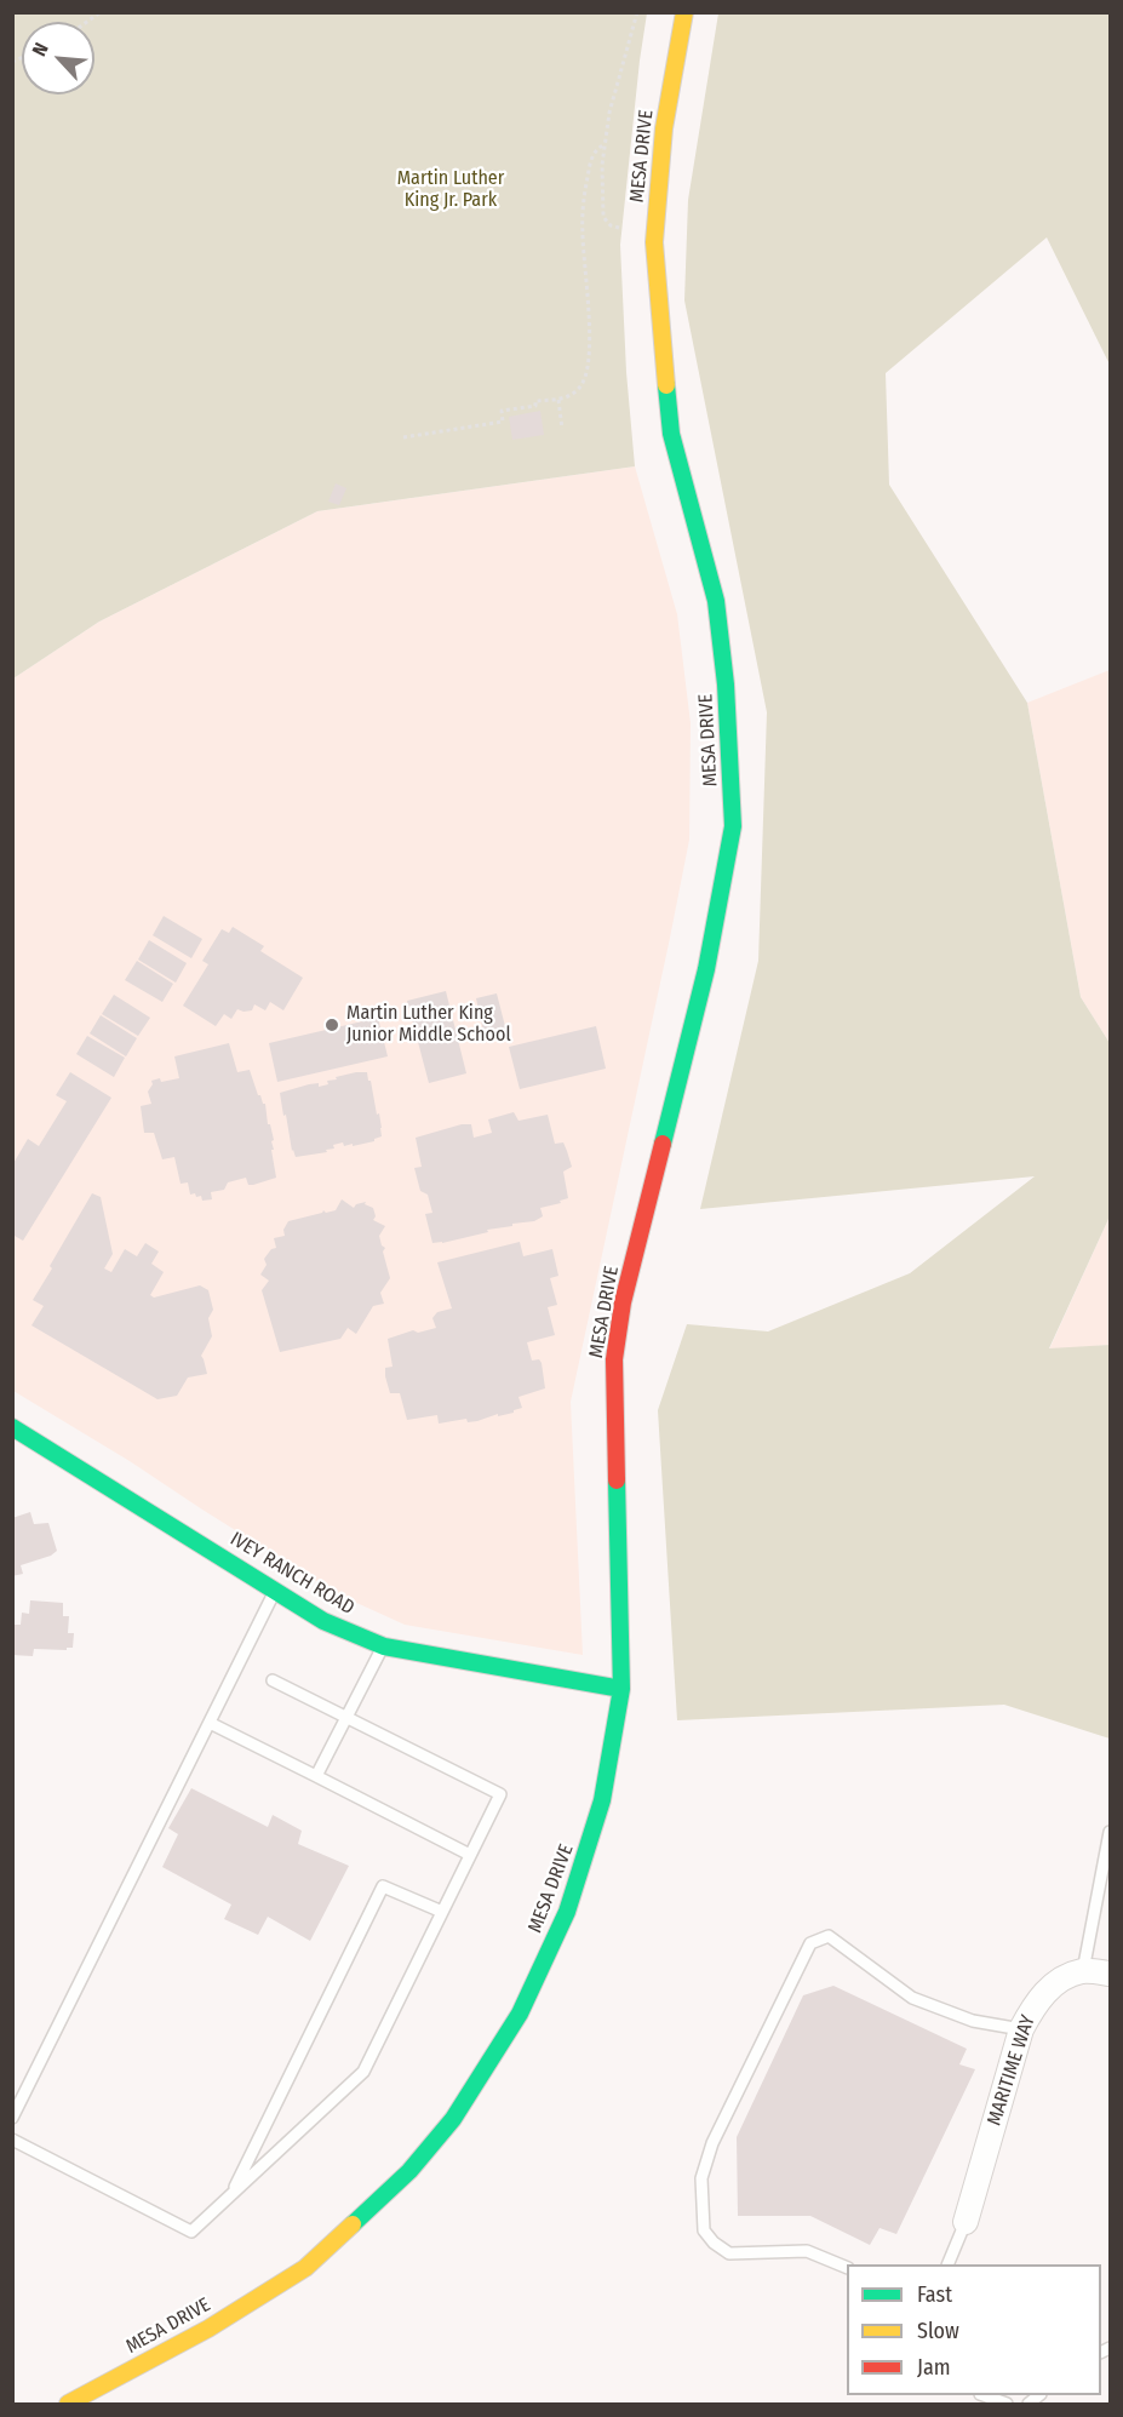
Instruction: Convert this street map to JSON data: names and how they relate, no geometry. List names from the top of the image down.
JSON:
{
  "streets": {
    "main road": ["MESA DRIVE", "IVEY RANCH ROAD"],
    "street": ["MARITIME WAY"]
  },
  "crossings": [
    ["MESA DRIVE", "IVEY RANCH ROAD"]
  ],
  "parks": ["Martin Luther King Jr. Park"],
  "places": ["Martin Luther King Junior Middle School"],
  "legend": ["Fast", "Slow", "Jam"],
  "north": "top left"
}
